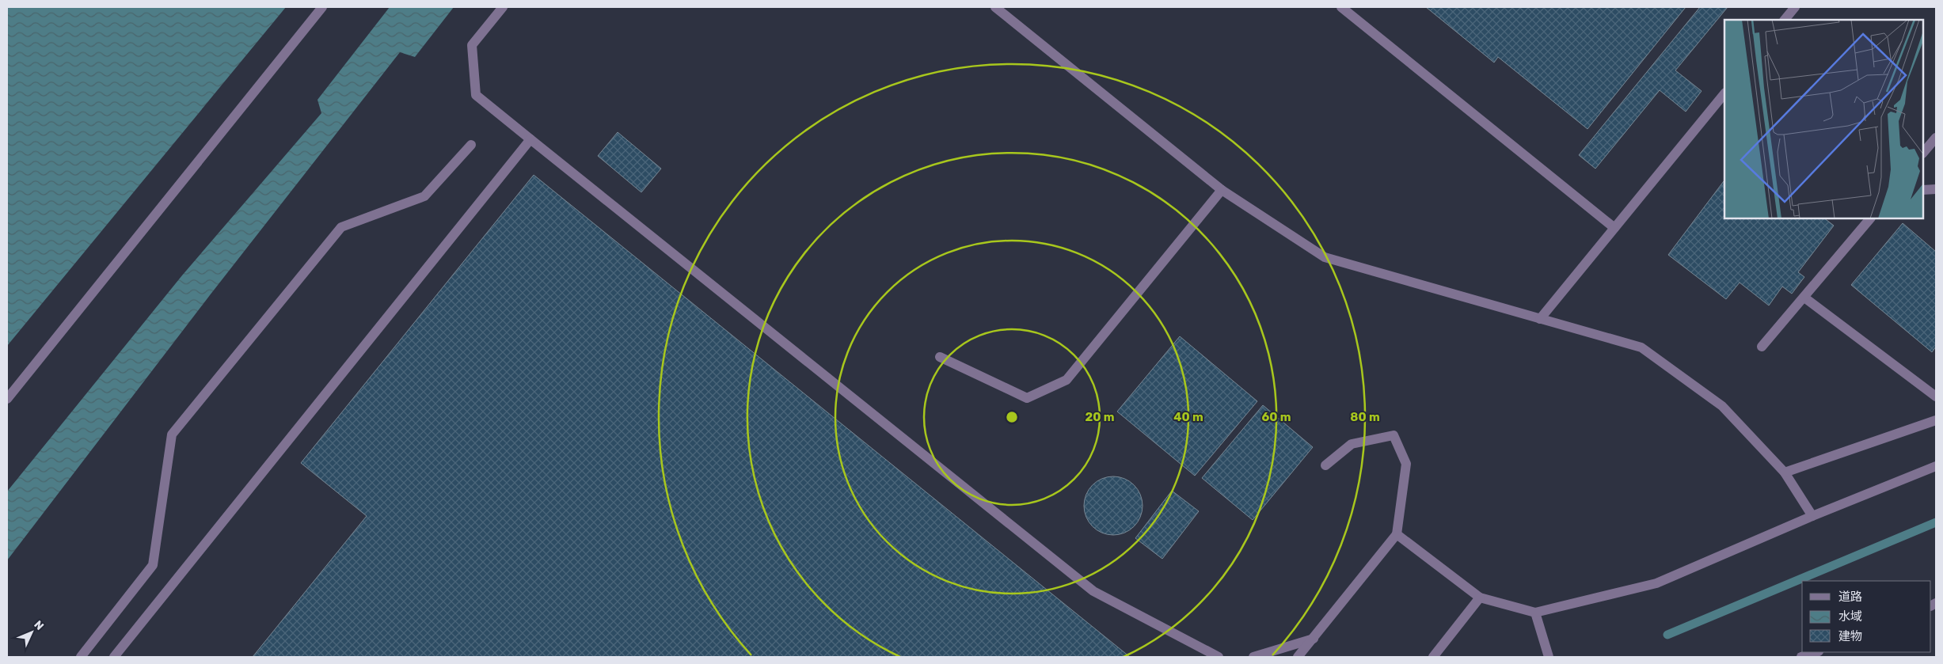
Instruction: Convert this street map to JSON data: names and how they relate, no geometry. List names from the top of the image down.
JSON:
{
  "legend": ["道路", "水域", "建物"],
  "north": "top right",
  "rings": [
    "20 m",
    "40 m",
    "60 m",
    "80 m"
  ]
}
